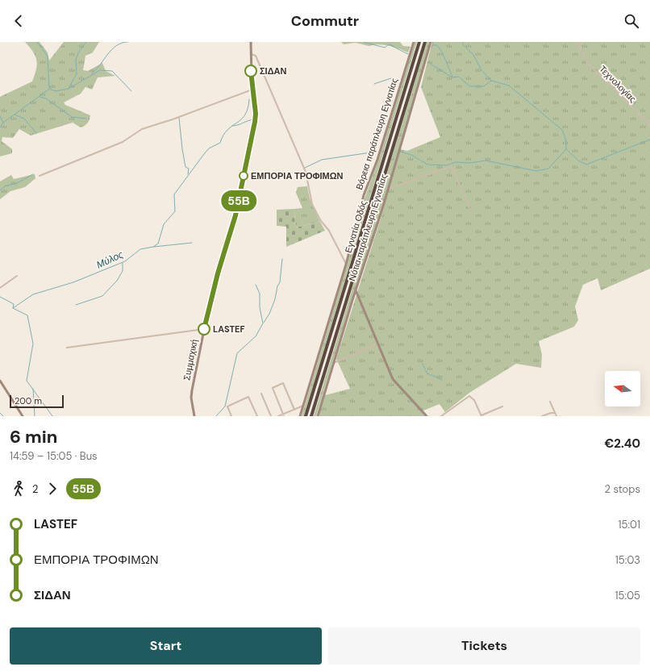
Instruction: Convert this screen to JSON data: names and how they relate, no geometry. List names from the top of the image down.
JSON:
{
  "streets": {
    "highway": ["Εγνατία Οδός"],
    "street": [
      "Τεχνολογίας",
      "Βόρεια παράπλευρη Εγνατίας",
      "Νότια παράπλευρη Εγνατίας",
      "Συμμαχική"
    ]
  },
  "water": ["Μύλος"],
  "places": ["ΣΙΔΑΝ", "ΕΜΠΟΡΙΑ ΤΡΟΦΙΜΩΝ", "LASTEF"],
  "lines": ["bus line 55Β"],
  "scale_bar": "200 m",
  "north": "left",
  "page": {
    "header": "Commutr",
    "on_map": "55Β",
    "scale": "200 m",
    "heading": ["6 min", "14:59 – 15:05 · Bus", "€2.40"],
    "legs": ["2", "55Β", "2 stops"],
    "list": [
      {
        "name": "LASTEF",
        "value": "15:01"
      },
      {
        "name": "ΕΜΠΟΡΙΑ ΤΡΟΦΙΜΩΝ",
        "value": "15:03"
      },
      {
        "name": "ΣΙΔΑΝ",
        "value": "15:05"
      }
    ],
    "buttons": ["Start", "Tickets"]
  }
}
